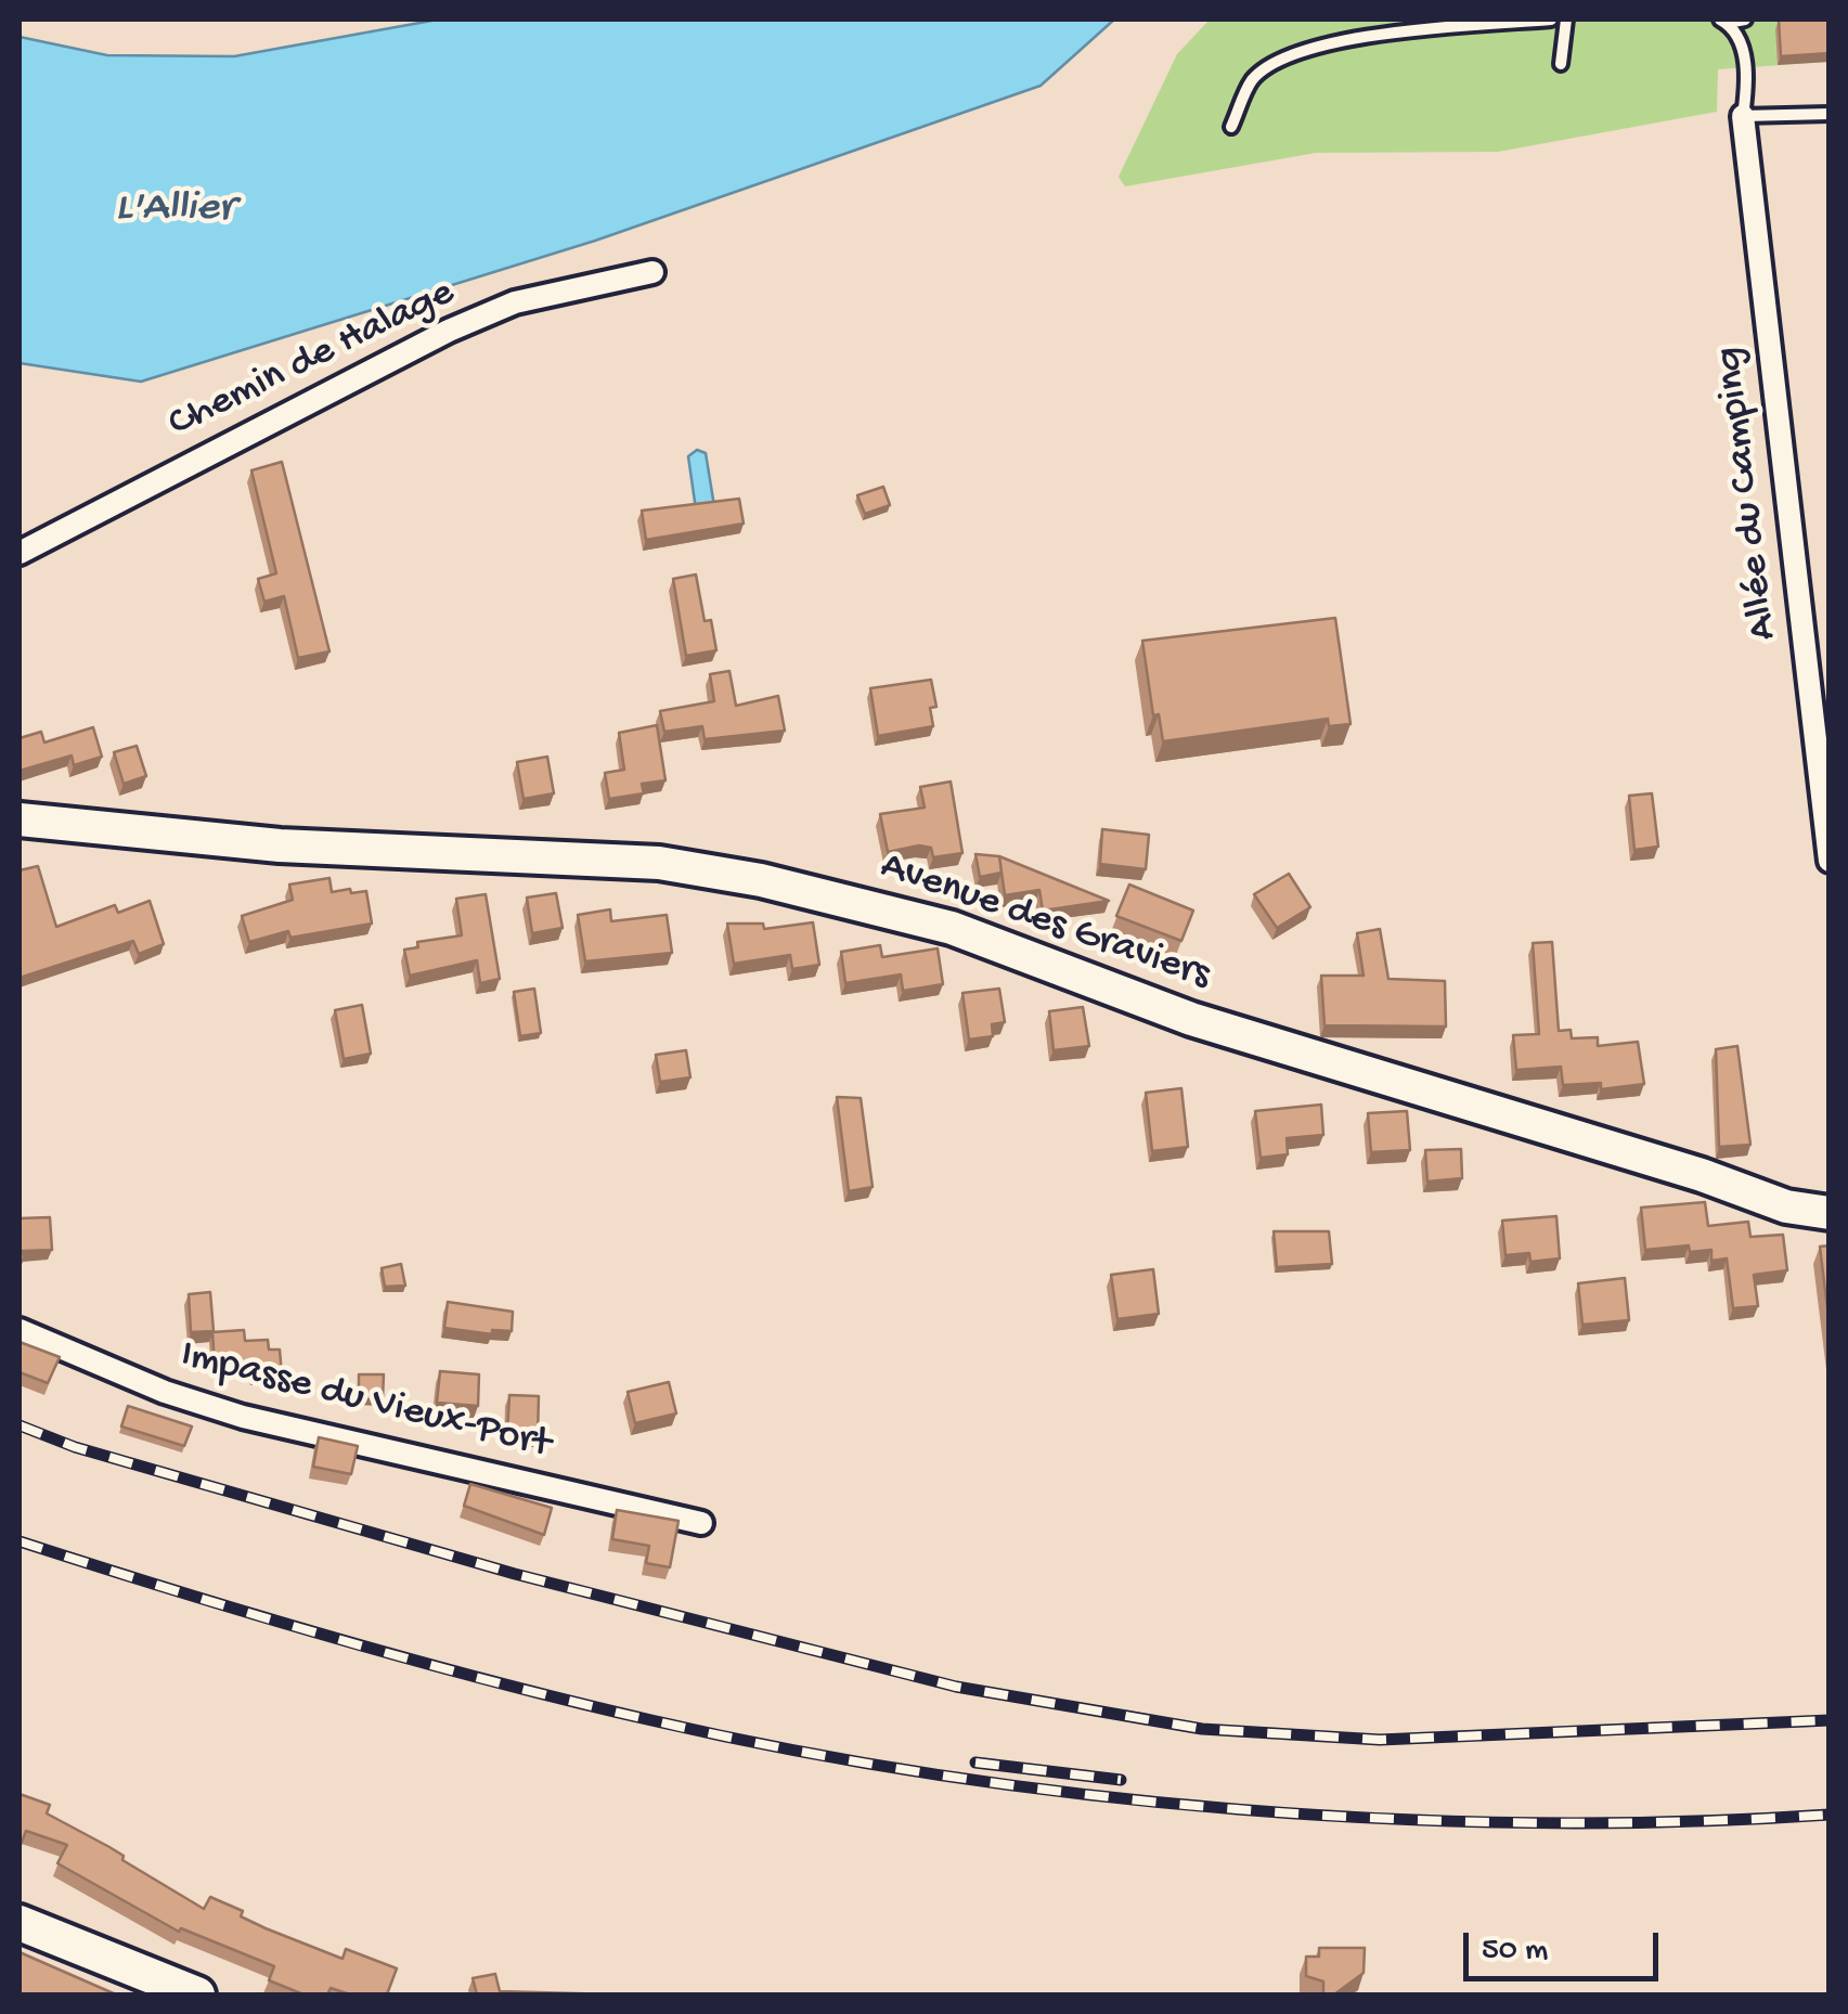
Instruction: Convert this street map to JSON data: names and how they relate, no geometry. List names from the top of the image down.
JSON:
{
  "streets": {
    "street": [
      "Chemin de Halage",
      "Allée du Camping",
      "Avenue des Graviers",
      "Impasse du Vieux-Port"
    ]
  },
  "water": ["L'Allier"],
  "scale_bar": "50 m"
}
